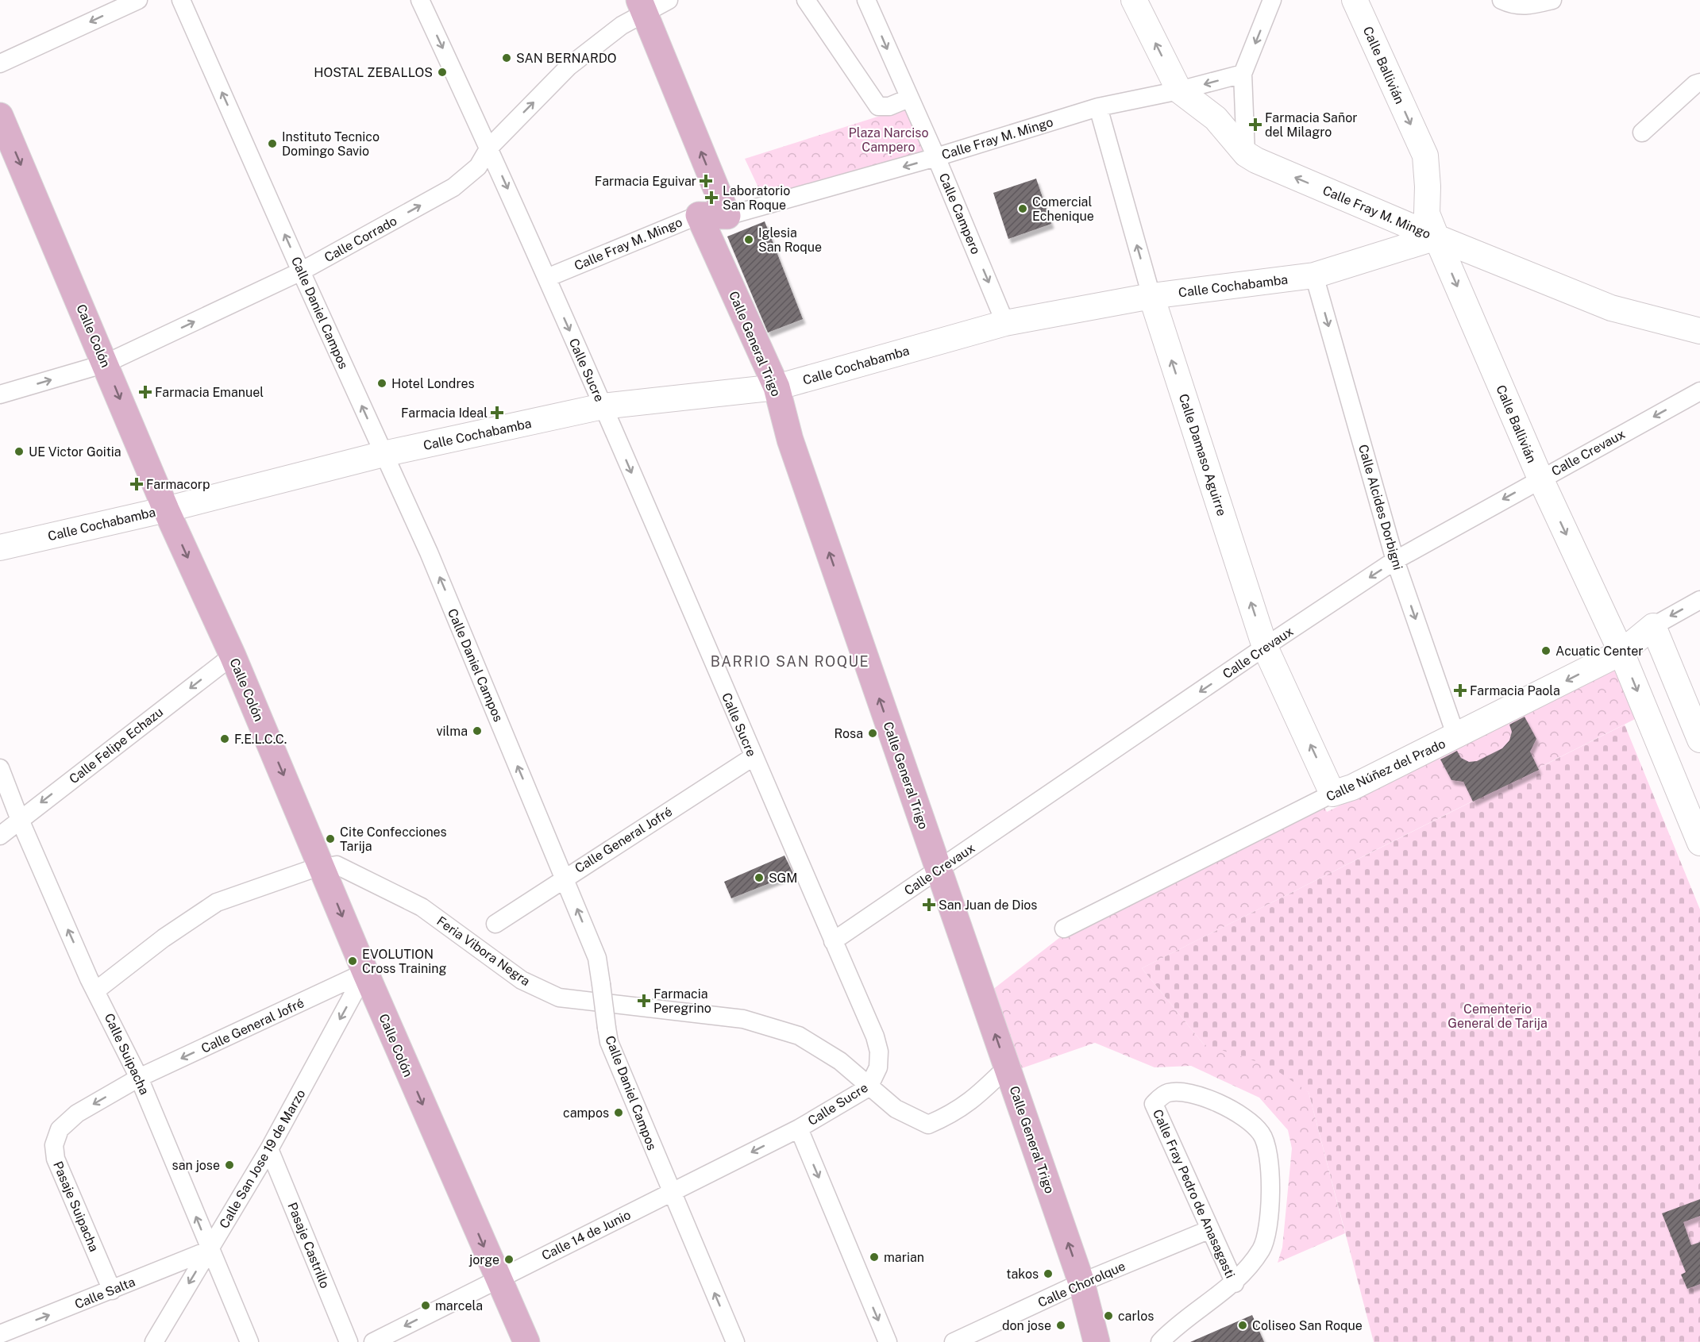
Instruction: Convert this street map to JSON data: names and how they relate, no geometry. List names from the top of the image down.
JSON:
{
  "streets": {
    "main road": ["Calle Fray M. Mingo", "Calle Colón", "Calle General Trigo"],
    "street": [
      "Calle Ballivián",
      "Calle Campero",
      "Calle Corrado",
      "Calle Cochabamba",
      "Calle Daniel Campos",
      "Calle Sucre",
      "Calle Crevaux",
      "Calle Damaso Aguirre",
      "Calle Alcides Dorbigni",
      "Calle Felipe Echazu",
      "Calle Núñez del Prado",
      "Calle General Jofré",
      "Feria Vibora Negra",
      "Calle Suipacha",
      "Calle San Jose 19 de Marzo",
      "Calle Fray Pedro de Anasagasti",
      "Pasaje Suipacha",
      "Calle 14 de Junio",
      "Pasaje Castrillo",
      "Calle Chorolque",
      "Calle Salta"
    ]
  },
  "crossings": [
    ["Calle Ballivián", "Calle Fray M. Mingo"],
    ["Calle Ballivián", "Calle Cochabamba"],
    ["Calle Ballivián", "Calle Crevaux"],
    ["Calle Ballivián", "Calle Núñez del Prado"],
    ["Calle Fray M. Mingo", "Calle Campero"],
    ["Calle Fray M. Mingo", "Calle Cochabamba"],
    ["Calle Fray M. Mingo", "Calle General Trigo"],
    ["Calle Fray M. Mingo", "Calle Sucre"],
    ["Calle Fray M. Mingo", "Calle Damaso Aguirre"],
    ["Calle Campero", "Calle Cochabamba"],
    ["Calle Corrado", "Calle Daniel Campos"],
    ["Calle Corrado", "Calle Colón"],
    ["Calle Corrado", "Calle Sucre"],
    ["Calle Cochabamba", "Calle Daniel Campos"],
    ["Calle Cochabamba", "Calle Colón"],
    ["Calle Cochabamba", "Calle General Trigo"],
    ["Calle Cochabamba", "Calle Sucre"],
    ["Calle Cochabamba", "Calle Damaso Aguirre"],
    ["Calle Cochabamba", "Calle Alcides Dorbigni"],
    ["Calle Daniel Campos", "Calle General Jofré"],
    ["Calle Daniel Campos", "Calle 14 de Junio"],
    ["Calle Colón", "Calle Felipe Echazu"],
    ["Calle Colón", "Calle General Jofré"],
    ["Calle Colón", "Feria Vibora Negra"],
    ["Calle Colón", "Calle San Jose 19 de Marzo"],
    ["Calle Colón", "Calle 14 de Junio"],
    ["Calle General Trigo", "Calle Crevaux"],
    ["Calle General Trigo", "Feria Vibora Negra"],
    ["Calle General Trigo", "Calle Chorolque"],
    ["Calle Sucre", "Calle Crevaux"],
    ["Calle Sucre", "Calle General Jofré"],
    ["Calle Sucre", "Feria Vibora Negra"],
    ["Calle Sucre", "Calle 14 de Junio"],
    ["Calle Crevaux", "Calle Damaso Aguirre"],
    ["Calle Crevaux", "Calle Alcides Dorbigni"],
    ["Calle Damaso Aguirre", "Calle Núñez del Prado"],
    ["Calle Alcides Dorbigni", "Calle Núñez del Prado"],
    ["Calle Felipe Echazu", "Calle Suipacha"],
    ["Calle General Jofré", "Calle Suipacha"],
    ["Calle General Jofré", "Calle San Jose 19 de Marzo"],
    ["Calle General Jofré", "Pasaje Suipacha"],
    ["Feria Vibora Negra", "Calle Suipacha"],
    ["Calle Suipacha", "Calle San Jose 19 de Marzo"],
    ["Calle Suipacha", "Pasaje Suipacha"],
    ["Calle Suipacha", "Calle Salta"],
    ["Calle San Jose 19 de Marzo", "Pasaje Castrillo"],
    ["Calle San Jose 19 de Marzo", "Calle Salta"],
    ["Calle Fray Pedro de Anasagasti", "Calle Chorolque"],
    ["Pasaje Suipacha", "Calle Salta"]
  ],
  "one_way": [
    "Calle Ballivián",
    "Calle Fray M. Mingo",
    "Calle Campero",
    "Calle Corrado",
    "Calle Daniel Campos",
    "Calle Colón",
    "Calle General Trigo",
    "Calle Sucre",
    "Calle Crevaux",
    "Calle Damaso Aguirre",
    "Calle Alcides Dorbigni",
    "Calle Felipe Echazu",
    "Calle General Jofré",
    "Calle Suipacha",
    "Calle San Jose 19 de Marzo",
    "Calle 14 de Junio",
    "Calle Salta"
  ],
  "districts": ["BARRIO SAN ROQUE"],
  "parks": ["Plaza Narciso Campero", "Cementerio General de Tarija"],
  "places": {
    "other": [
      "SAN BERNARDO",
      "HOSTAL ZEBALLOS",
      "Instituto Tecnico Domingo Savio",
      "Comercial Echenique",
      "Iglesia San Roque",
      "Hotel Londres",
      "UE Victor Goitia",
      "Acuatic Center",
      "vilma",
      "Rosa",
      "F.E.L.C.C.",
      "Cite Confecciones Tarija",
      "SGM",
      "EVOLUTION Cross Training",
      "campos",
      "san jose",
      "marian",
      "jorge",
      "takos",
      "marcela",
      "carlos",
      "don jose",
      "Coliseo San Roque"
    ],
    "health": [
      "Farmacia Sañor del Milagro",
      "Farmacia Eguivar",
      "Laboratorio San Roque",
      "Farmacia Emanuel",
      "Farmacia Ideal",
      "Farmacorp",
      "Farmacia Paola",
      "San Juan de Dios",
      "Farmacia Peregrino"
    ]
  }
}
